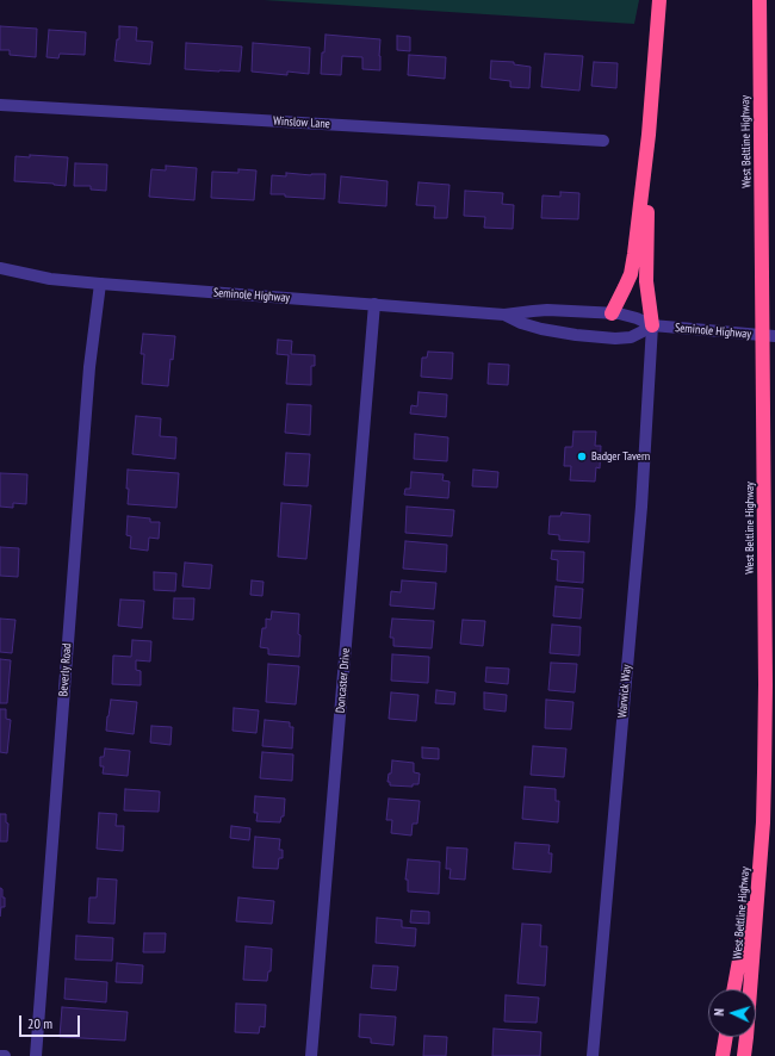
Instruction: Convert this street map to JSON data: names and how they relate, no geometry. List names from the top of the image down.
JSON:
{
  "streets": {
    "highway": ["West Beltline Highway"],
    "street": [
      "Winslow Lane",
      "Seminole Highway",
      "Beverly Road",
      "Doncaster Drive",
      "Warwick Way"
    ]
  },
  "crossings": [
    ["Seminole Highway", "Beverly Road"],
    ["Seminole Highway", "Doncaster Drive"],
    ["Seminole Highway", "Warwick Way"]
  ],
  "places": ["Badger Tavern"],
  "scale_bar": "20 m",
  "north": "left"
}
